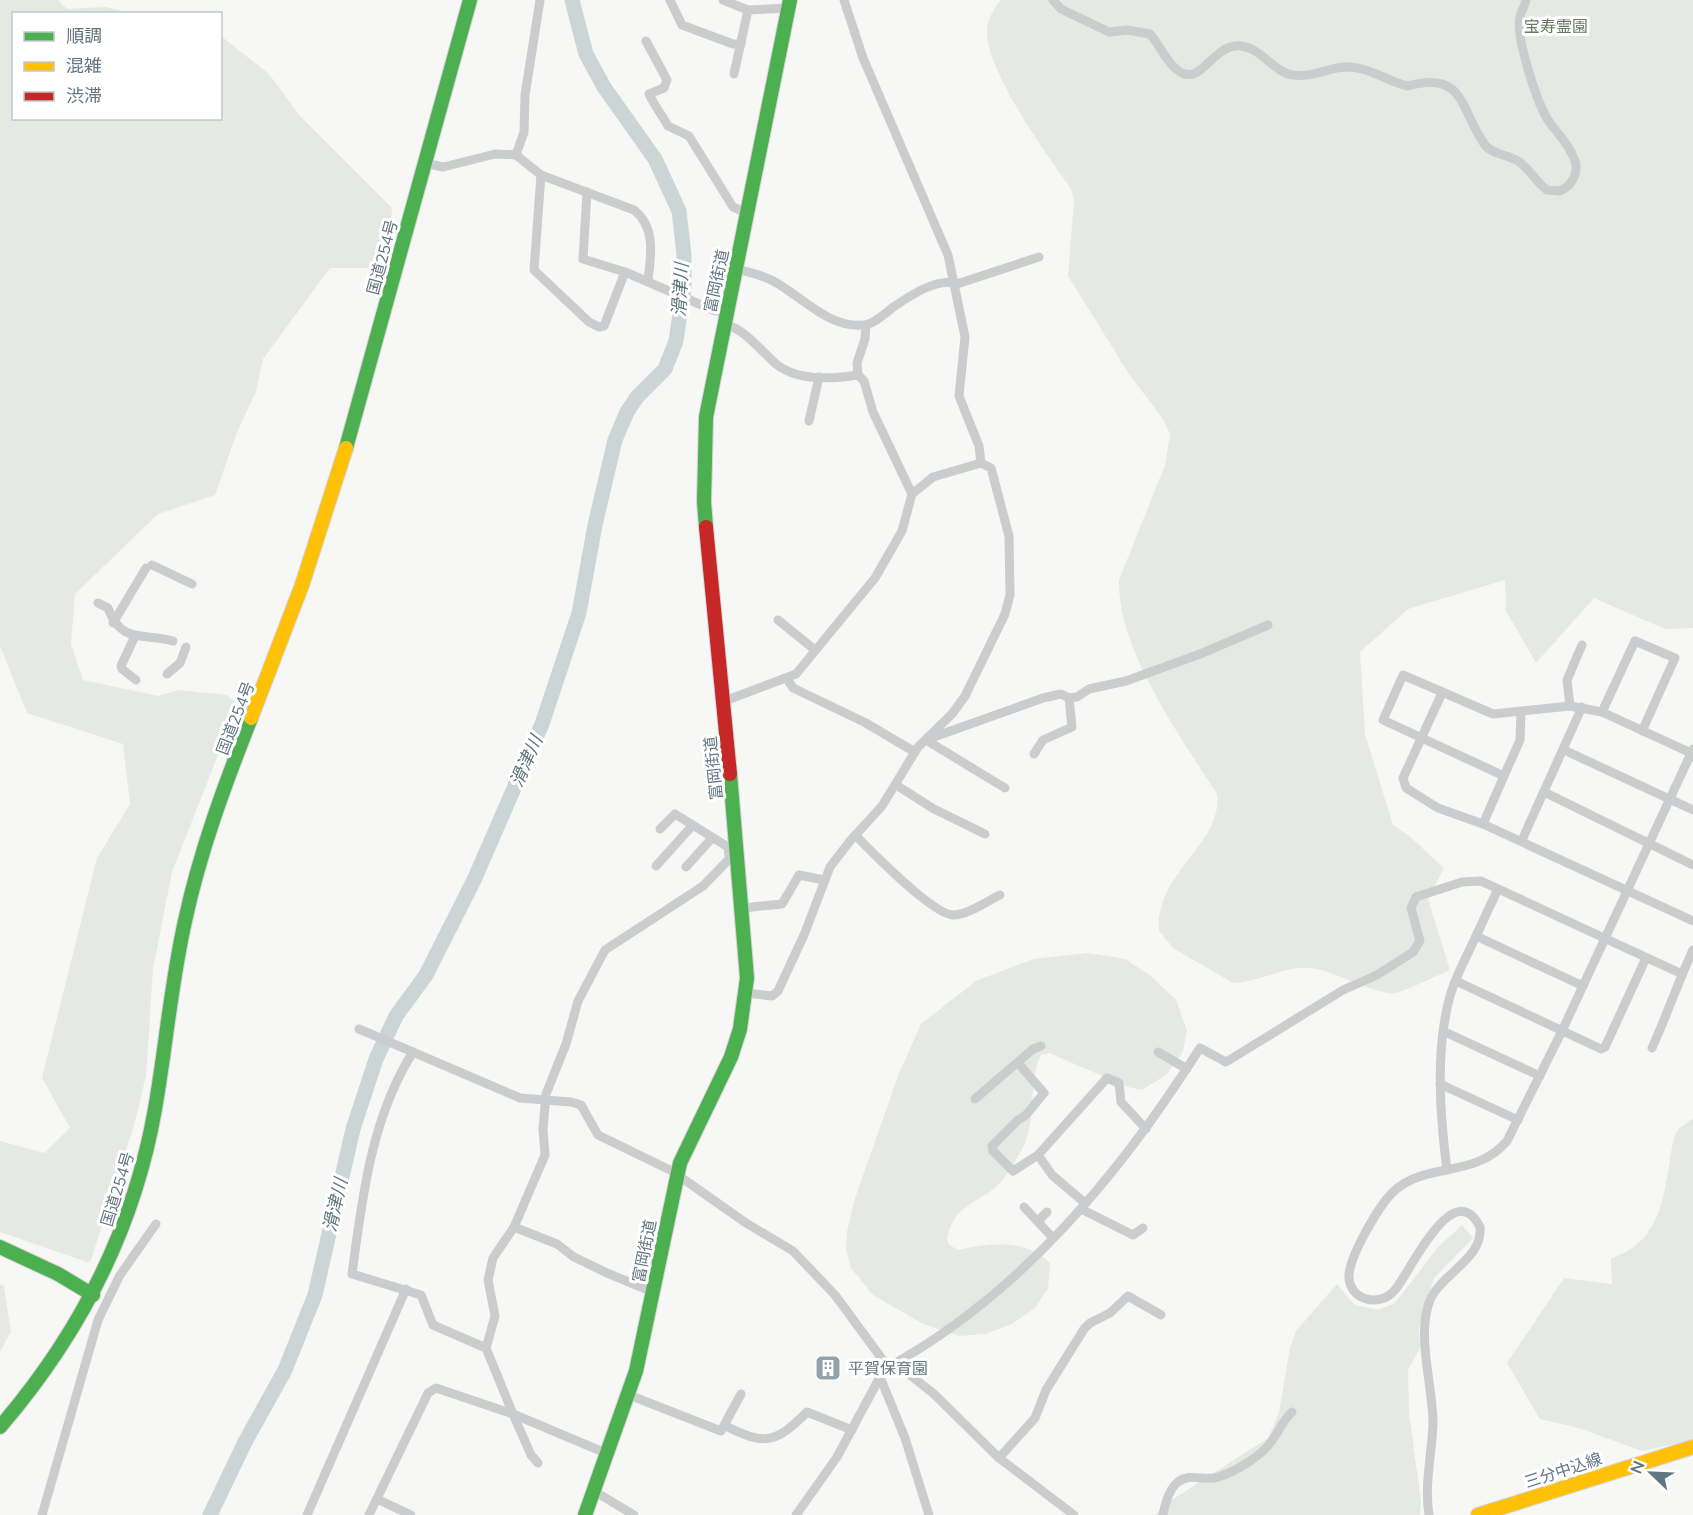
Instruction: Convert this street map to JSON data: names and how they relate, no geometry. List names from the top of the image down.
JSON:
{
  "streets": {
    "main road": ["国道254号", "富岡街道", "三分中込線"]
  },
  "water": ["滑津川"],
  "parks": ["宝寿霊園"],
  "places": {
    "building": ["平賀保育園"]
  },
  "legend": ["順調", "混雑", "渋滞"],
  "north": "top left"
}
